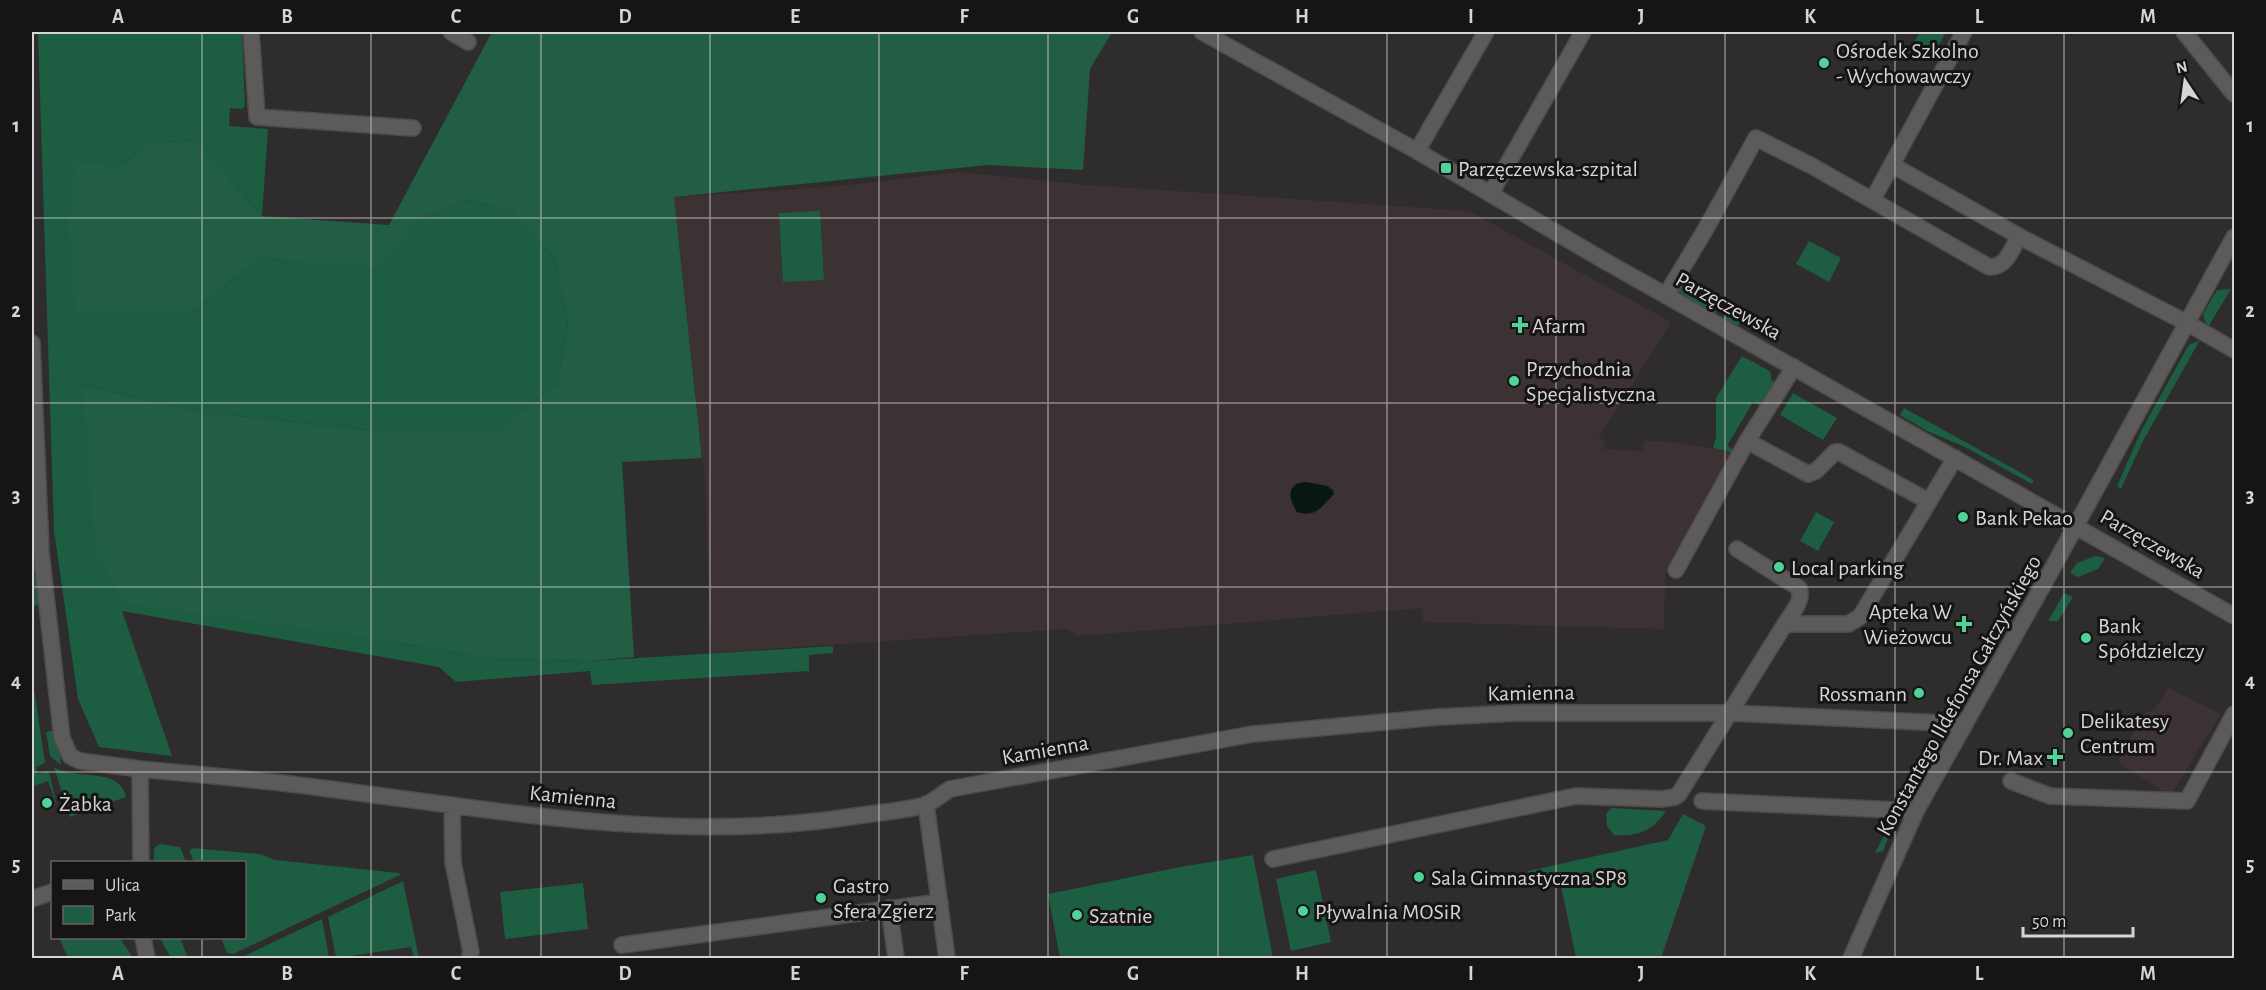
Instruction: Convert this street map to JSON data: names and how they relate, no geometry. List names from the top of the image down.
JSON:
{
  "streets": {
    "street": ["Parzęczewska", "Kamienna", "Konstantego Ildefonsa Gałczyńskiego"]
  },
  "crossings": [
    ["Parzęczewska", "Konstantego Ildefonsa Gałczyńskiego"],
    ["Kamienna", "Konstantego Ildefonsa Gałczyńskiego"]
  ],
  "places": {
    "other": [
      "Ośrodek Szkolno - Wychowawczy",
      "Przychodnia Specjalistyczna",
      "Bank Pekao",
      "Local parking",
      "Bank Spółdzielczy",
      "Rossmann",
      "Delikatesy Centrum",
      "Żabka",
      "Sala Gimnastyczna SP8",
      "Gastro Sfera Zgierz",
      "Pływalnia MOSiR",
      "Szatnie"
    ],
    "transit": ["Parzęczewska-szpital"],
    "health": ["Afarm", "Apteka W Wieżowcu", "Dr. Max"]
  },
  "legend": ["Ulica", "Park"],
  "scale_bar": "50 m",
  "north": "top",
  "grid": {
    "columns": [
      "A",
      "B",
      "C",
      "D",
      "E",
      "F",
      "G",
      "H",
      "I",
      "J",
      "K",
      "L",
      "M"
    ],
    "rows": [
      "1",
      "2",
      "3",
      "4",
      "5"
    ]
  }
}
